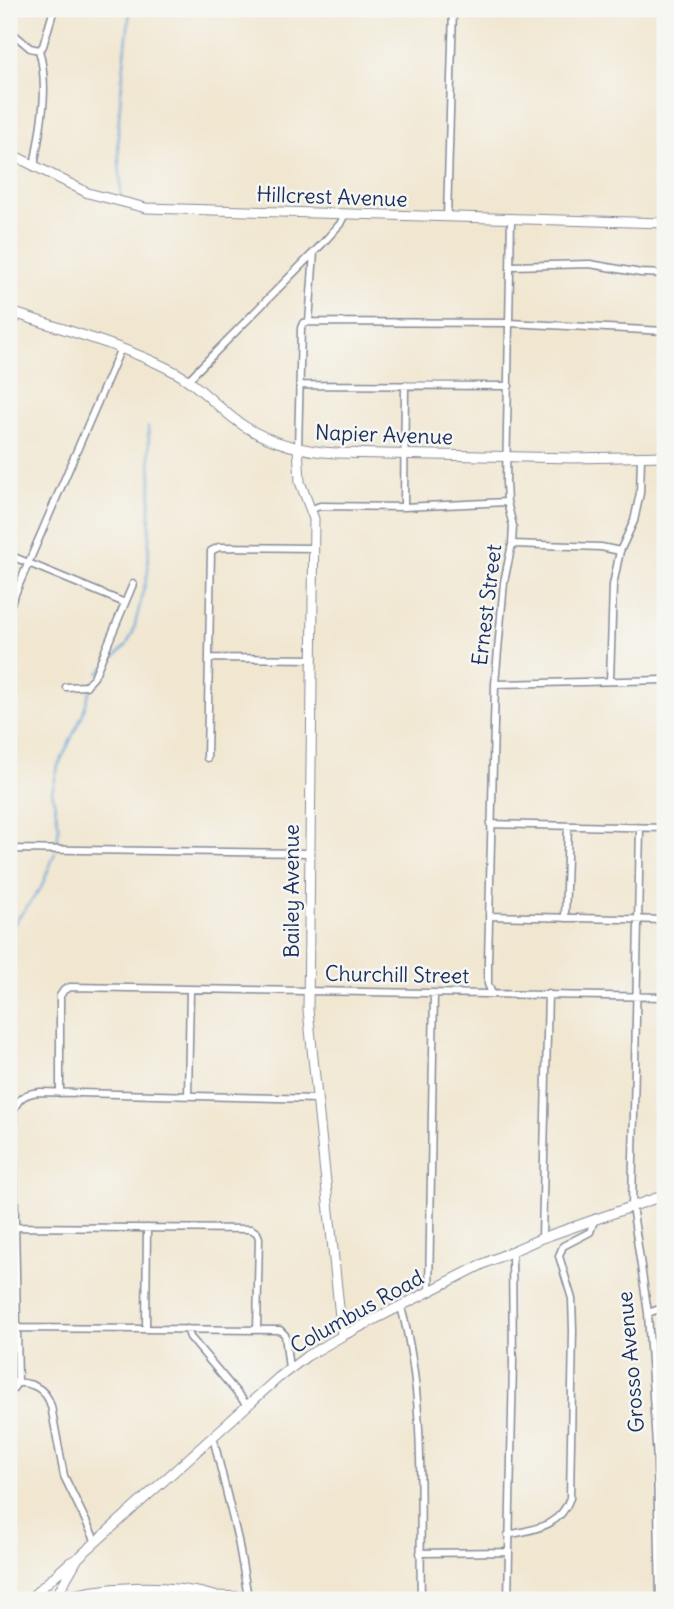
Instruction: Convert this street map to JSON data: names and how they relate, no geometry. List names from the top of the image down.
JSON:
{
  "streets": {
    "street": [
      "Hillcrest Avenue",
      "Napier Avenue",
      "Ernest Street",
      "Bailey Avenue",
      "Churchill Street",
      "Columbus Road",
      "Grosso Avenue"
    ]
  },
  "crossings": [
    ["Hillcrest Avenue", "Ernest Street"],
    ["Napier Avenue", "Ernest Street"],
    ["Napier Avenue", "Bailey Avenue"],
    ["Ernest Street", "Churchill Street"],
    ["Bailey Avenue", "Churchill Street"],
    ["Bailey Avenue", "Columbus Road"],
    ["Churchill Street", "Grosso Avenue"],
    ["Columbus Road", "Grosso Avenue"]
  ]
}
